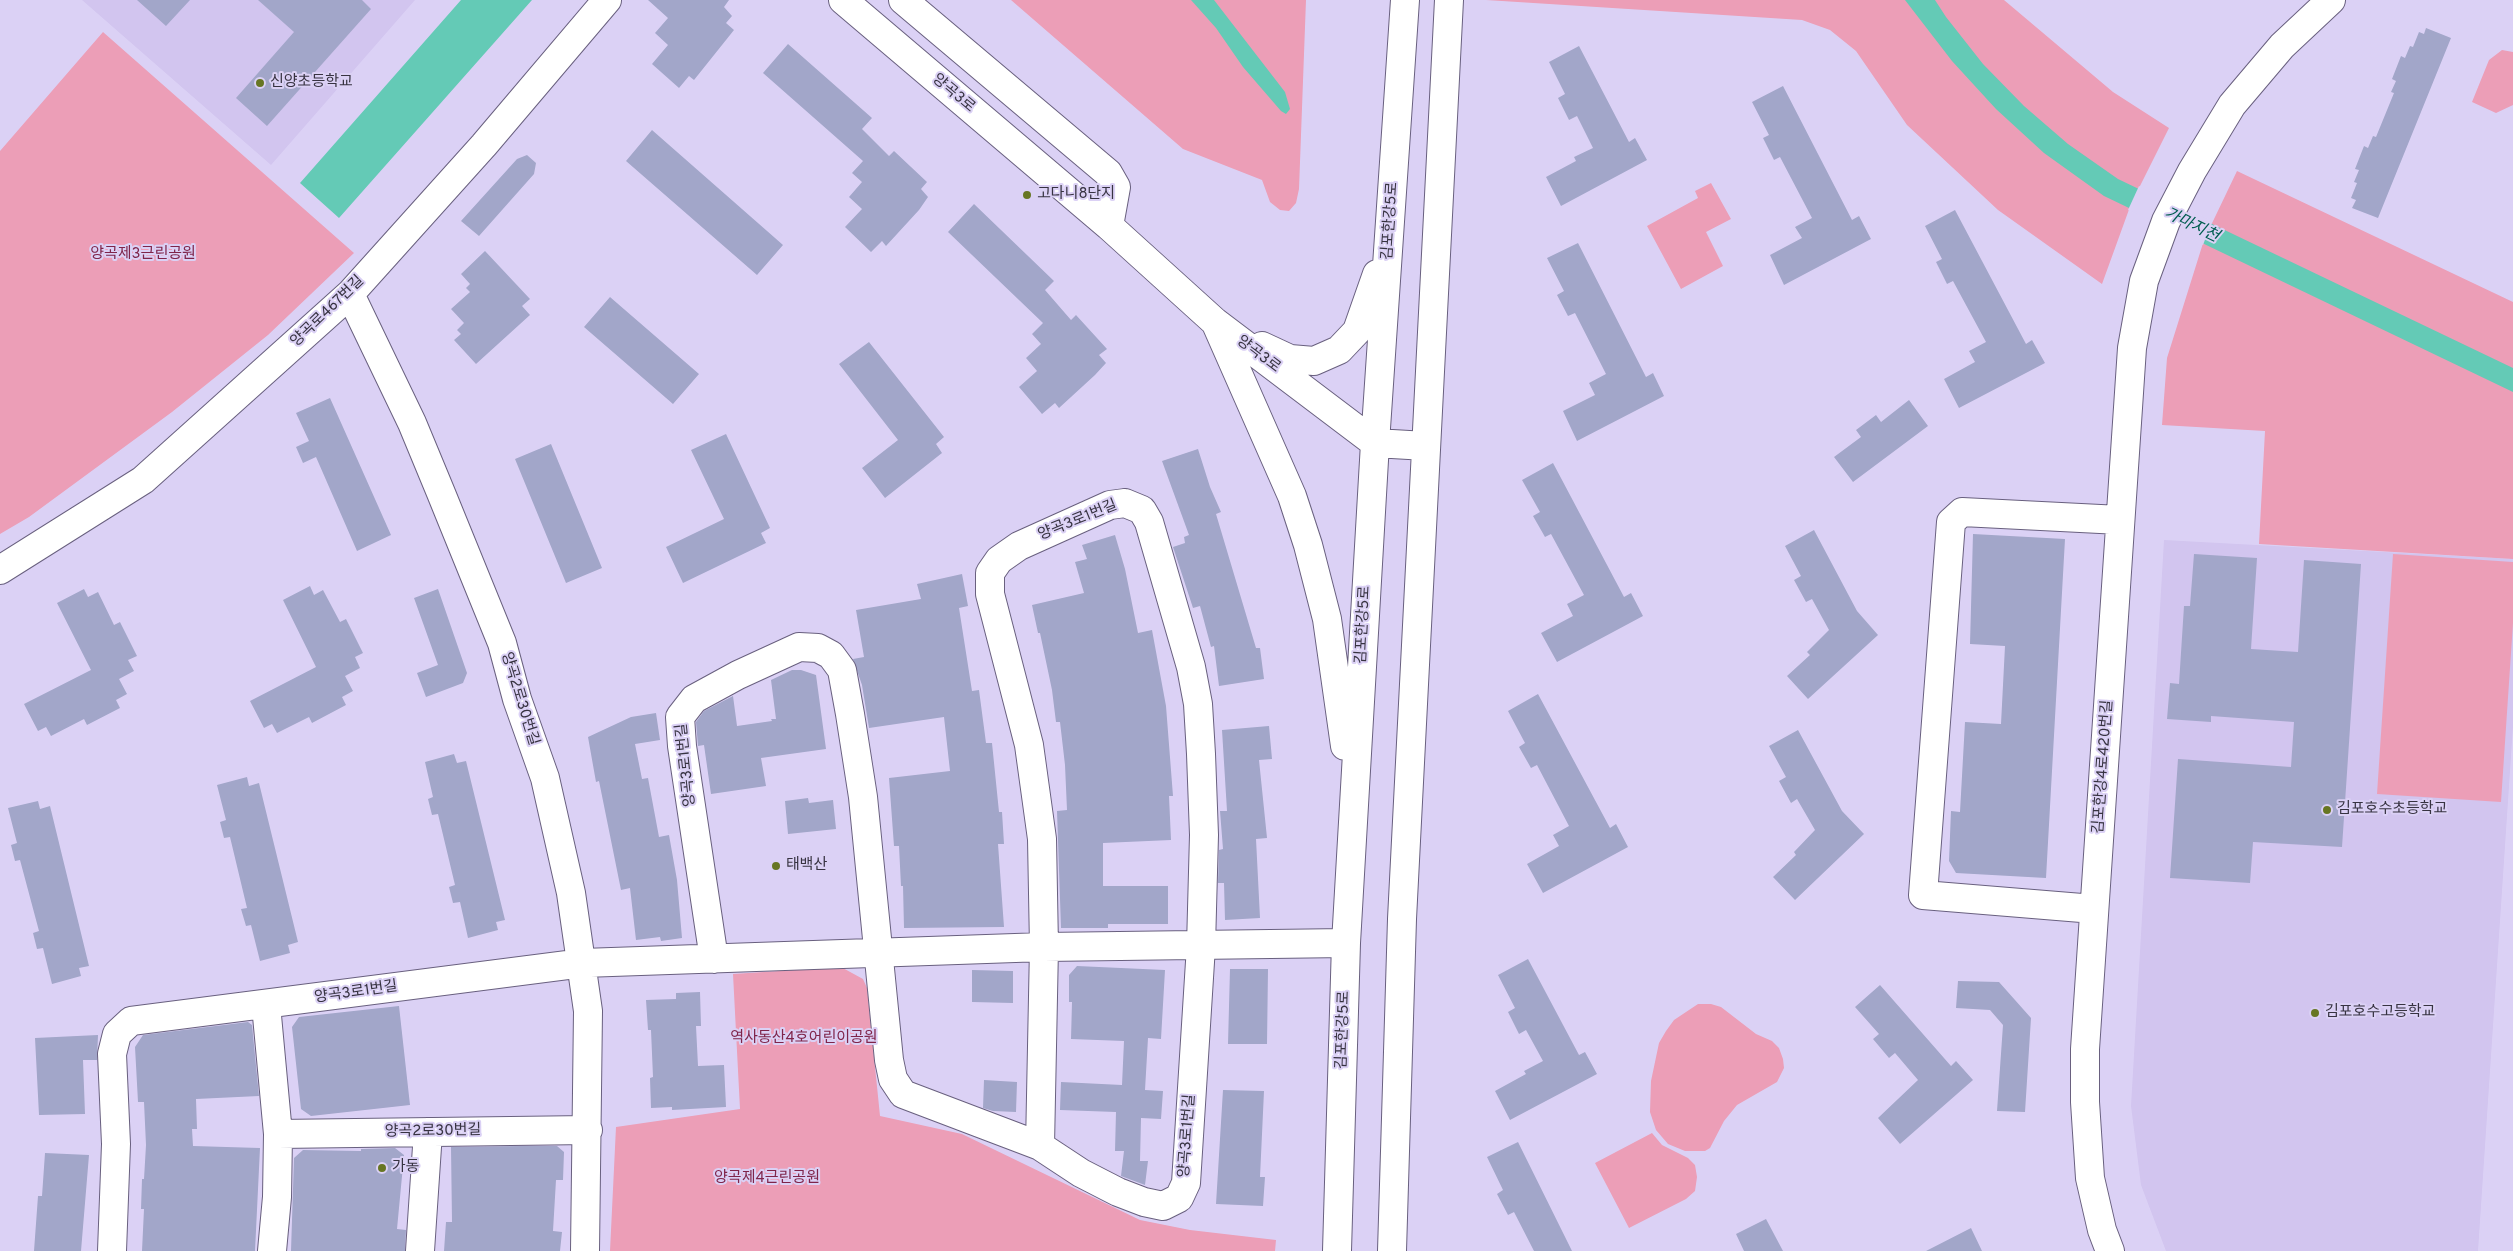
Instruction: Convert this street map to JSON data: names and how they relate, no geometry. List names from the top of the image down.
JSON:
{
  "streets": {
    "street": [
      "양곡3로",
      "김포한강5로",
      "양곡로467번길",
      "양곡3로1번길",
      "양곡2로30번길",
      "김포한강4로420번길"
    ]
  },
  "crossings": [
    ["양곡3로", "김포한강5로"],
    ["김포한강5로", "양곡3로1번길"],
    ["양곡로467번길", "양곡2로30번길"],
    ["양곡3로1번길", "양곡2로30번길"]
  ],
  "water": ["가마지천"],
  "parks": ["양곡제3근린공원", "역사동산4호어린이공원", "양곡제4근린공원"],
  "places": [
    "신양초등학교",
    "고다니8단지",
    "김포호수초등학교",
    "태백산",
    "김포호수고등학교",
    "가동"
  ]
}
